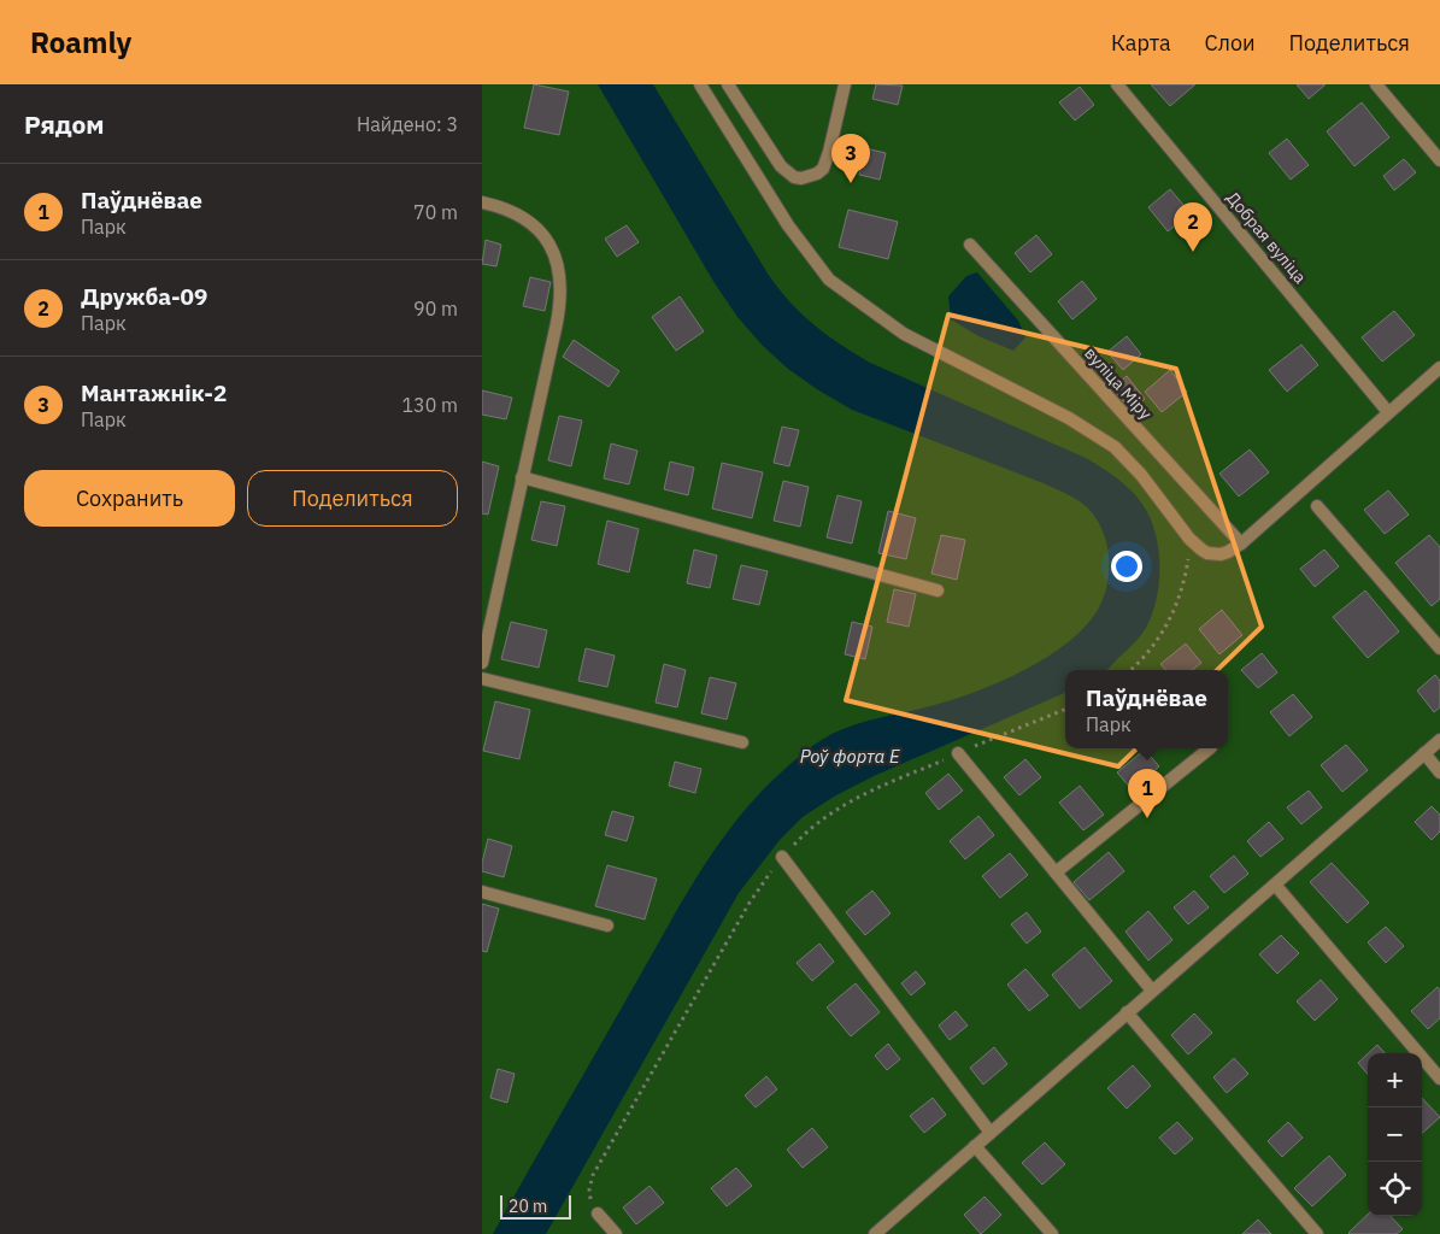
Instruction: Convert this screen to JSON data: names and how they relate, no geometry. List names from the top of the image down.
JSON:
{
  "streets": {
    "lane": ["Добрая вуліца", "вуліца Міру"]
  },
  "water": ["Роў форта Е"],
  "scale_bar": "20 m",
  "page": {
    "header": "Roamly",
    "nav": ["Карта", "Слои", "Поделиться"],
    "heading": ["Рядом", "Найдено: 3"],
    "pins": ["3", "2", "1"],
    "list": [
      {
        "mark": "1",
        "name": "Паўднёвае",
        "note": "Парк",
        "value": "70 m"
      },
      {
        "mark": "2",
        "name": "Дружба-09",
        "note": "Парк",
        "value": "90 m"
      },
      {
        "mark": "3",
        "name": "Мантажнік-2",
        "note": "Парк",
        "value": "130 m"
      }
    ],
    "buttons": ["Сохранить", "Поделиться"],
    "popup": ["Паўднёвае", "Парк"],
    "map_buttons": ["+", "−"],
    "scale": "20 m"
  }
}
